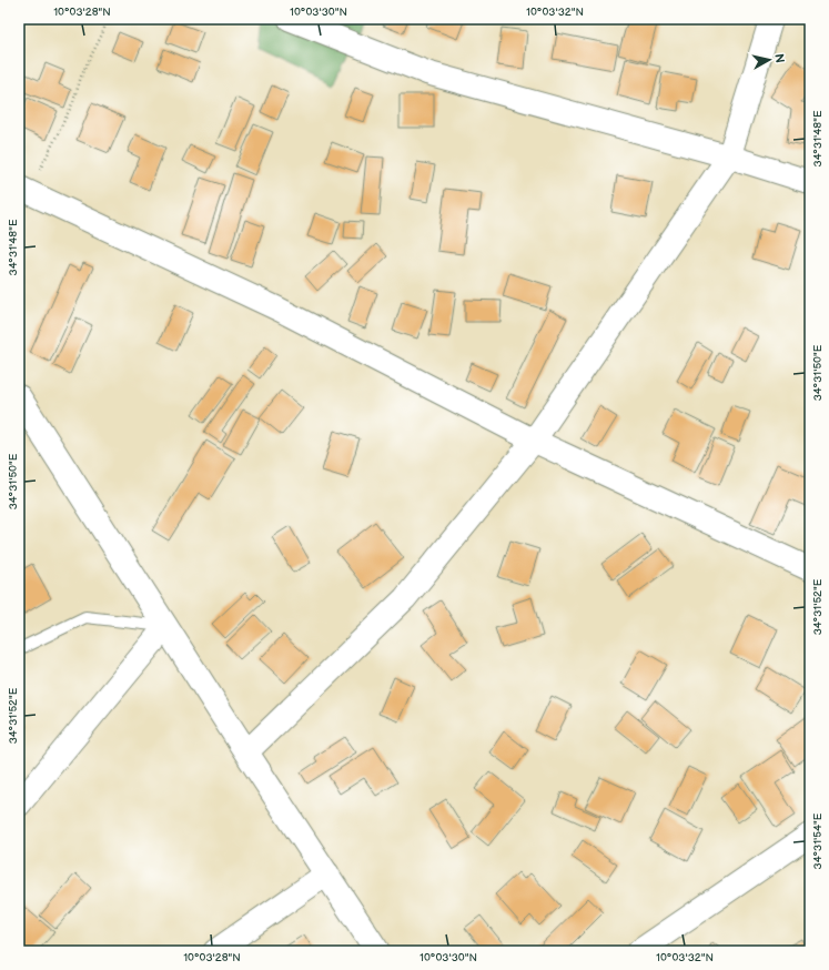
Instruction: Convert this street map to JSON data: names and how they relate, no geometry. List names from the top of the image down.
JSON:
{
  "north": "right",
  "coordinates": [
    "10°03'28\"N",
    "10°03'30\"N",
    "10°03'32\"N",
    "34°31'48\"E",
    "34°31'50\"E",
    "34°31'52\"E",
    "34°31'54\"E"
  ]
}
